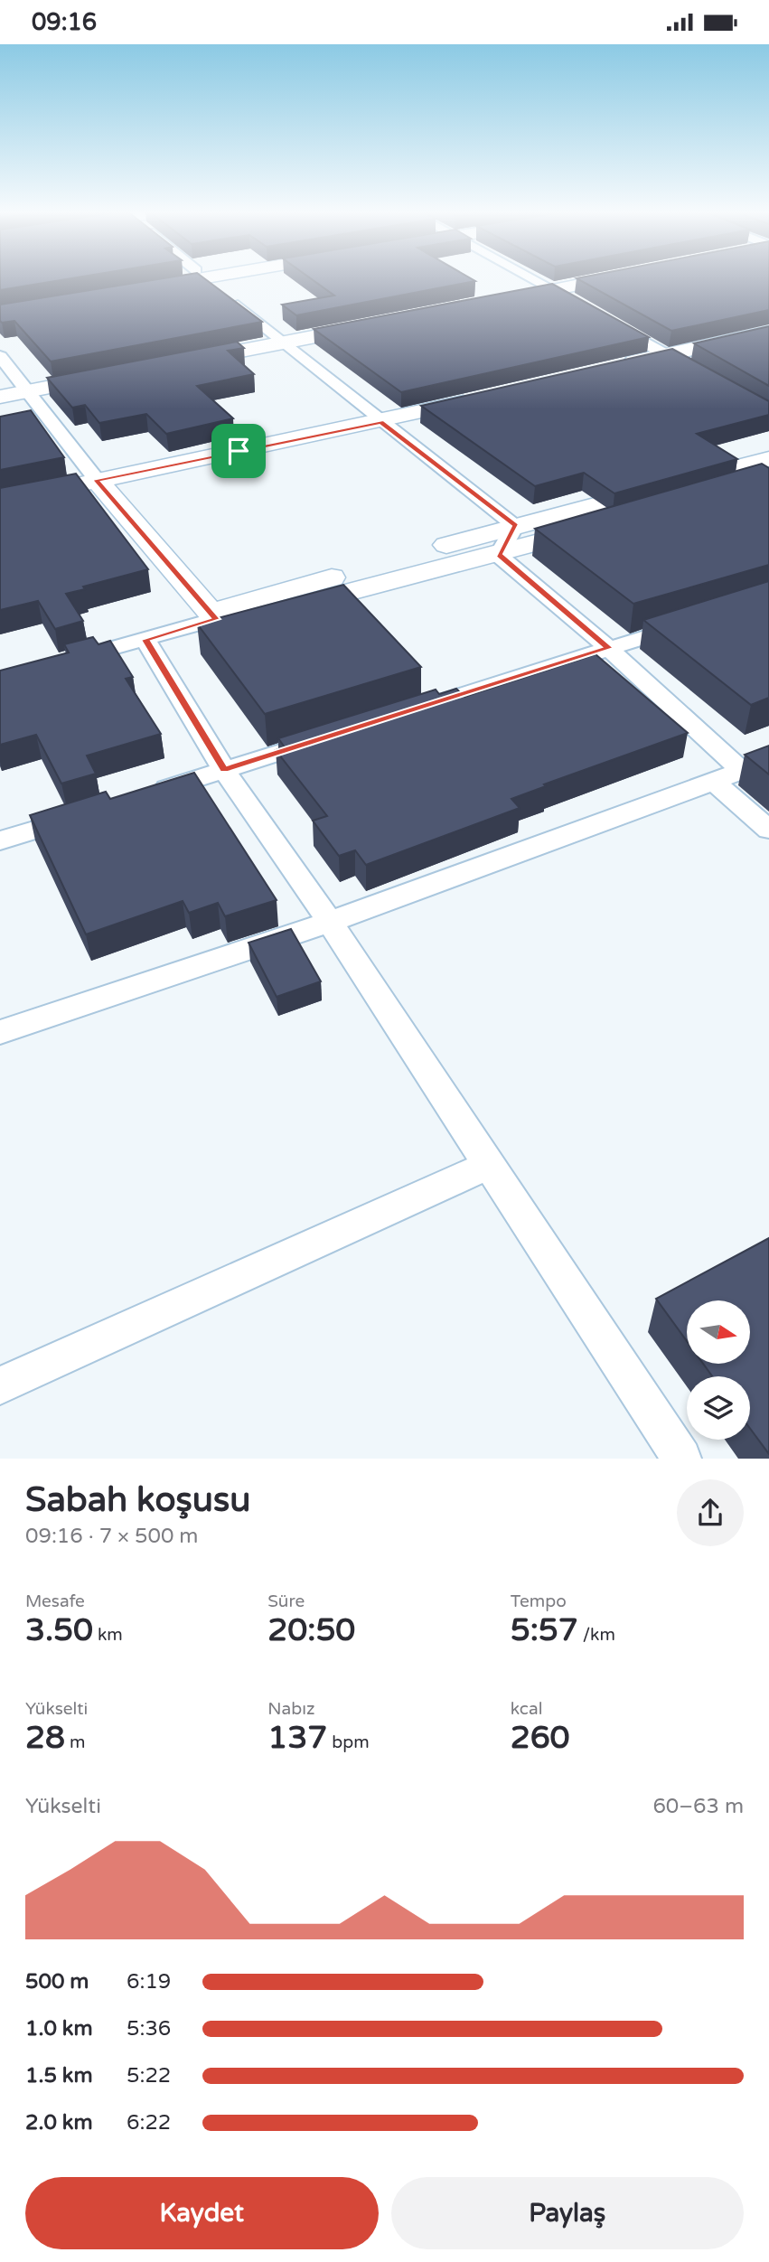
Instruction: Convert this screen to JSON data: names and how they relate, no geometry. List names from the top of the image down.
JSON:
{
  "north": "right",
  "page": {
    "status": "09:16",
    "heading": ["Sabah koşusu", "09:16 · 7 × 500 m"],
    "stats": [
      ["Mesafe", "3.50 km"],
      ["Süre", "20:50"],
      ["Tempo", "5:57 /km"],
      ["Yükselti", "28 m"],
      ["Nabız", "137 bpm"],
      ["kcal", "260"]
    ],
    "chart": ["Yükselti", "60–63 m"],
    "list": [
      {
        "name": "500 m",
        "note": "6:19"
      },
      {
        "name": "1.0 km",
        "note": "5:36"
      },
      {
        "name": "1.5 km",
        "note": "5:22"
      },
      {
        "name": "2.0 km",
        "note": "6:22"
      }
    ],
    "buttons": ["Kaydet", "Paylaş"]
  }
}
